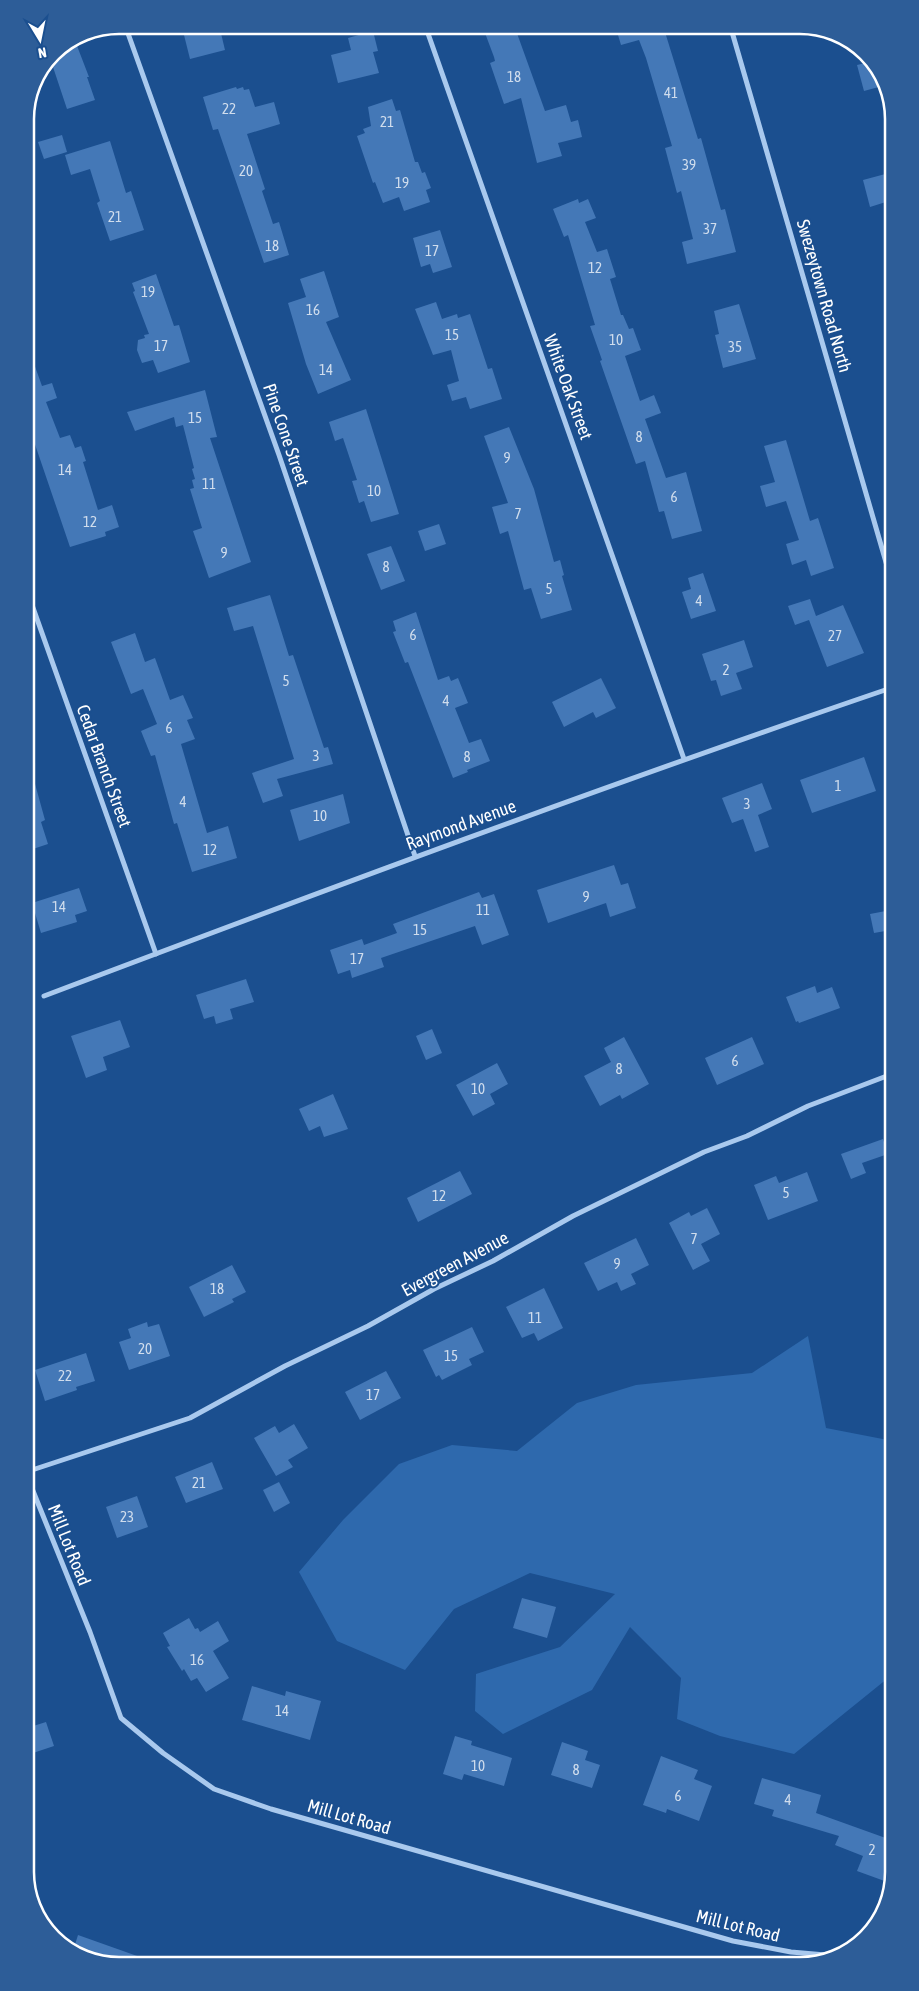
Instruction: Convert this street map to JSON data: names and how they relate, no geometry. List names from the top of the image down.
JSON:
{
  "streets": {
    "street": [
      "Swezeytown Road North",
      "White Oak Street",
      "Pine Cone Street",
      "Cedar Branch Street",
      "Raymond Avenue",
      "Evergreen Avenue",
      "Mill Lot Road"
    ]
  },
  "crossings": [
    ["White Oak Street", "Raymond Avenue"],
    ["Pine Cone Street", "Raymond Avenue"],
    ["Cedar Branch Street", "Raymond Avenue"]
  ],
  "house_numbers": [
    "18",
    "41",
    "22",
    "21",
    "39",
    "20",
    "19",
    "21",
    "37",
    "18",
    "17",
    "12",
    "19",
    "16",
    "15",
    "10",
    "17",
    "35",
    "14",
    "15",
    "8",
    "9",
    "14",
    "11",
    "10",
    "6",
    "7",
    "12",
    "9",
    "8",
    "5",
    "4",
    "6",
    "27",
    "2",
    "5",
    "4",
    "6",
    "3",
    "8",
    "1",
    "4",
    "3",
    "10",
    "12",
    "9",
    "14",
    "11",
    "15",
    "17",
    "6",
    "8",
    "10",
    "5",
    "12",
    "7",
    "9",
    "18",
    "11",
    "20",
    "15",
    "22",
    "17",
    "21",
    "23",
    "16",
    "14",
    "10",
    "8",
    "6",
    "4",
    "2"
  ],
  "north": "bottom"
}
